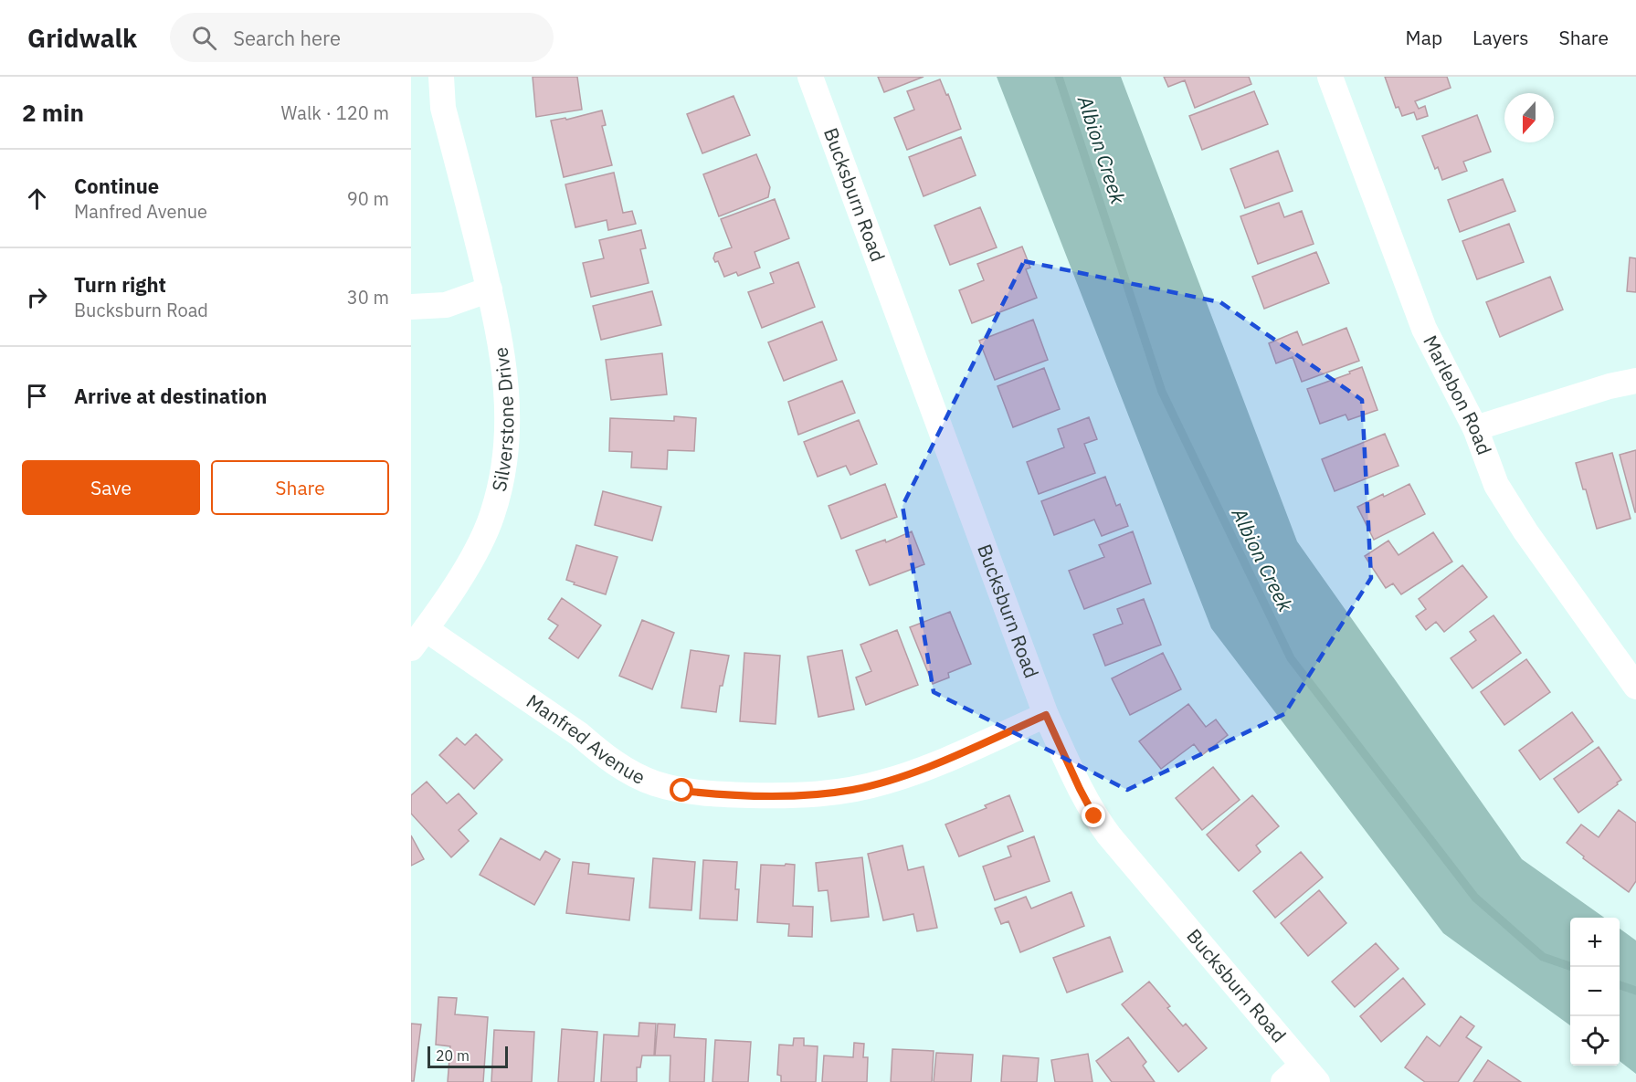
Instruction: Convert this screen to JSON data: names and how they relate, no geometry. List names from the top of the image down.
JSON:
{
  "streets": {
    "street": [
      "Bucksburn Road",
      "Marlebon Road",
      "Silverstone Drive",
      "Manfred Avenue"
    ]
  },
  "crossings": [
    ["Bucksburn Road", "Manfred Avenue"],
    ["Silverstone Drive", "Manfred Avenue"]
  ],
  "water": ["Albion Creek"],
  "scale_bar": "20 m",
  "north": "bottom",
  "page": {
    "header": "Gridwalk",
    "search": "Search here",
    "nav": ["Map", "Layers", "Share"],
    "heading": ["2 min", "Walk · 120 m"],
    "list": [
      ["Continue", "Manfred Avenue", "90 m"],
      ["Turn right", "Bucksburn Road", "30 m"],
      "Arrive at destination"
    ],
    "buttons": ["Save", "Share"],
    "map_buttons": ["+", "−"],
    "scale": "20 m"
  }
}
